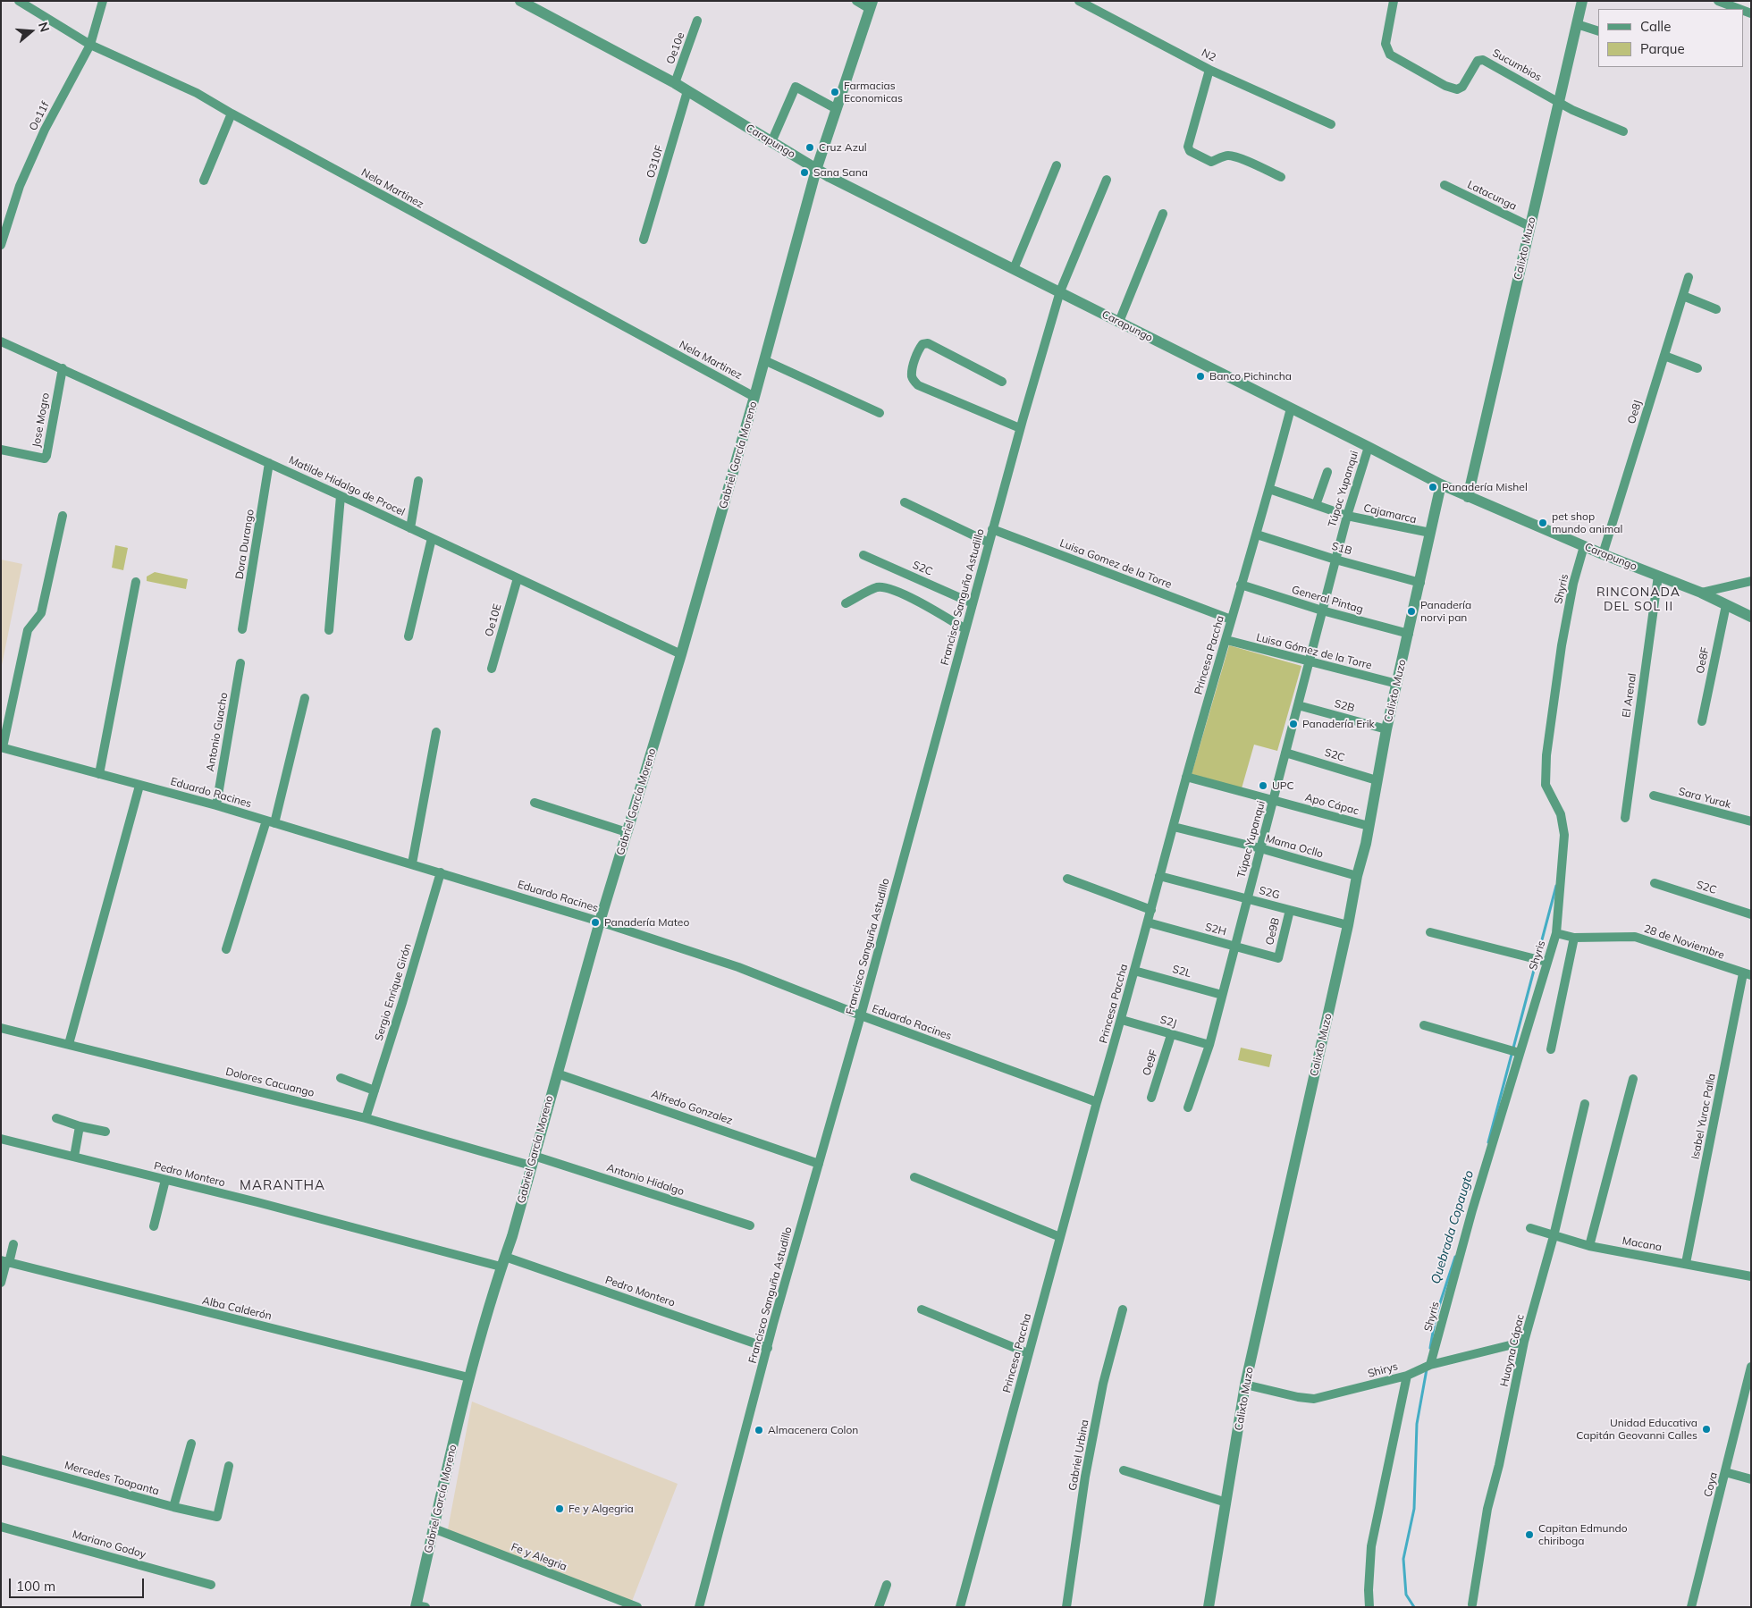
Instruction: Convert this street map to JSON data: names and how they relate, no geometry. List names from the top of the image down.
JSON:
{
  "streets": {
    "street": [
      "Oe10e",
      "N2",
      "Sucumbios",
      "Oe11f",
      "Carapungo",
      "O310F",
      "Nela Martinez",
      "Latacunga",
      "Calixto Muzo",
      "Oe8J",
      "Jose Mogro",
      "Gabriel García Moreno",
      "Matilde Hidalgo de Procel",
      "Túpac Yupanqui",
      "Cajamarca",
      "Dora Durango",
      "S1B",
      "Luisa Gomez de la Torre",
      "S2C",
      "Shyris",
      "Francisco Sanguña Astudillo",
      "General Pintag",
      "Oe10E",
      "Luisa Gómez de la Torre",
      "Princesa Paccha",
      "Oe8F",
      "El Arenal",
      "S2B",
      "Antonio Guacho",
      "Eduardo Racines",
      "Sara Yurak",
      "Apo Cápac",
      "Mama Ocllo",
      "S2G",
      "S2H",
      "Oe9B",
      "28 de Noviembre",
      "S2L",
      "Sergio Enrique Girón",
      "S2J",
      "Oe9F",
      "Dolores Cacuango",
      "Alfredo Gonzalez",
      "Isabel Yurac Palla",
      "Pedro Montero",
      "Antonio Hidalgo",
      "Macana",
      "Alba Calderón",
      "Huayna Cápac",
      "Shirys",
      "Gabriel Urbina",
      "Mercedes Toapanta",
      "Coya",
      "Mariano Godoy",
      "Fe y Alegria"
    ]
  },
  "crossings": [
    ["Oe10e", "Carapungo"],
    ["Sucumbios", "Calixto Muzo"],
    ["Oe11f", "Nela Martinez"],
    ["Carapungo", "O310F"],
    ["Carapungo", "Calixto Muzo"],
    ["Carapungo", "Oe8J"],
    ["Carapungo", "Gabriel García Moreno"],
    ["Carapungo", "Túpac Yupanqui"],
    ["Carapungo", "Shyris"],
    ["Carapungo", "Francisco Sanguña Astudillo"],
    ["Carapungo", "Princesa Paccha"],
    ["Carapungo", "Oe8F"],
    ["Carapungo", "El Arenal"],
    ["Nela Martinez", "Gabriel García Moreno"],
    ["Latacunga", "Calixto Muzo"],
    ["Calixto Muzo", "Cajamarca"],
    ["Calixto Muzo", "S1B"],
    ["Calixto Muzo", "S2C"],
    ["Calixto Muzo", "General Pintag"],
    ["Calixto Muzo", "Luisa Gómez de la Torre"],
    ["Calixto Muzo", "S2B"],
    ["Calixto Muzo", "Apo Cápac"],
    ["Calixto Muzo", "Mama Ocllo"],
    ["Calixto Muzo", "S2G"],
    ["Calixto Muzo", "Shirys"],
    ["Jose Mogro", "Matilde Hidalgo de Procel"],
    ["Gabriel García Moreno", "Matilde Hidalgo de Procel"],
    ["Gabriel García Moreno", "Eduardo Racines"],
    ["Gabriel García Moreno", "Dolores Cacuango"],
    ["Gabriel García Moreno", "Alfredo Gonzalez"],
    ["Gabriel García Moreno", "Pedro Montero"],
    ["Gabriel García Moreno", "Antonio Hidalgo"],
    ["Gabriel García Moreno", "Alba Calderón"],
    ["Gabriel García Moreno", "Fe y Alegria"],
    ["Matilde Hidalgo de Procel", "Dora Durango"],
    ["Matilde Hidalgo de Procel", "Oe10E"],
    ["Túpac Yupanqui", "Cajamarca"],
    ["Túpac Yupanqui", "S1B"],
    ["Túpac Yupanqui", "S2C"],
    ["Túpac Yupanqui", "General Pintag"],
    ["Túpac Yupanqui", "Luisa Gómez de la Torre"],
    ["Túpac Yupanqui", "S2B"],
    ["Túpac Yupanqui", "Apo Cápac"],
    ["Túpac Yupanqui", "Mama Ocllo"],
    ["Túpac Yupanqui", "S2G"],
    ["Túpac Yupanqui", "S2H"],
    ["Túpac Yupanqui", "S2L"],
    ["Túpac Yupanqui", "S2J"],
    ["Cajamarca", "Princesa Paccha"],
    ["S1B", "Princesa Paccha"],
    ["Luisa Gomez de la Torre", "Francisco Sanguña Astudillo"],
    ["Luisa Gomez de la Torre", "Princesa Paccha"],
    ["S2C", "Francisco Sanguña Astudillo"],
    ["Shyris", "28 de Noviembre"],
    ["Shyris", "Shirys"],
    ["Francisco Sanguña Astudillo", "Eduardo Racines"],
    ["Francisco Sanguña Astudillo", "Alfredo Gonzalez"],
    ["Francisco Sanguña Astudillo", "Pedro Montero"],
    ["General Pintag", "Princesa Paccha"],
    ["Luisa Gómez de la Torre", "Princesa Paccha"],
    ["Princesa Paccha", "Eduardo Racines"],
    ["Princesa Paccha", "Apo Cápac"],
    ["Princesa Paccha", "Mama Ocllo"],
    ["Princesa Paccha", "S2G"],
    ["Princesa Paccha", "S2H"],
    ["Princesa Paccha", "S2L"],
    ["Princesa Paccha", "S2J"],
    ["Antonio Guacho", "Eduardo Racines"],
    ["Eduardo Racines", "Sergio Enrique Girón"],
    ["S2G", "Oe9B"],
    ["S2H", "Oe9B"],
    ["28 de Noviembre", "Isabel Yurac Palla"],
    ["Sergio Enrique Girón", "Dolores Cacuango"],
    ["S2J", "Oe9F"],
    ["Dolores Cacuango", "Antonio Hidalgo"],
    ["Isabel Yurac Palla", "Macana"],
    ["Macana", "Huayna Cápac"],
    ["Huayna Cápac", "Shirys"]
  ],
  "districts": ["RINCONADA DEL SOL II", "MARANTHA"],
  "water": ["Quebrada Copaugto"],
  "places": [
    "Farmacias Economicas",
    "Cruz Azul",
    "Sana Sana",
    "Banco Pichincha",
    "Panadería Mishel",
    "pet shop mundo animal",
    "Panadería norvi pan",
    "Panadería Erik",
    "UPC",
    "Panadería Mateo",
    "Unidad Educativa Capitán Geovanni Calles",
    "Almacenera Colon",
    "Fe y Algegria",
    "Capitan Edmundo chiriboga"
  ],
  "legend": ["Calle", "Parque"],
  "scale_bar": "100 m",
  "north": "right"
}
